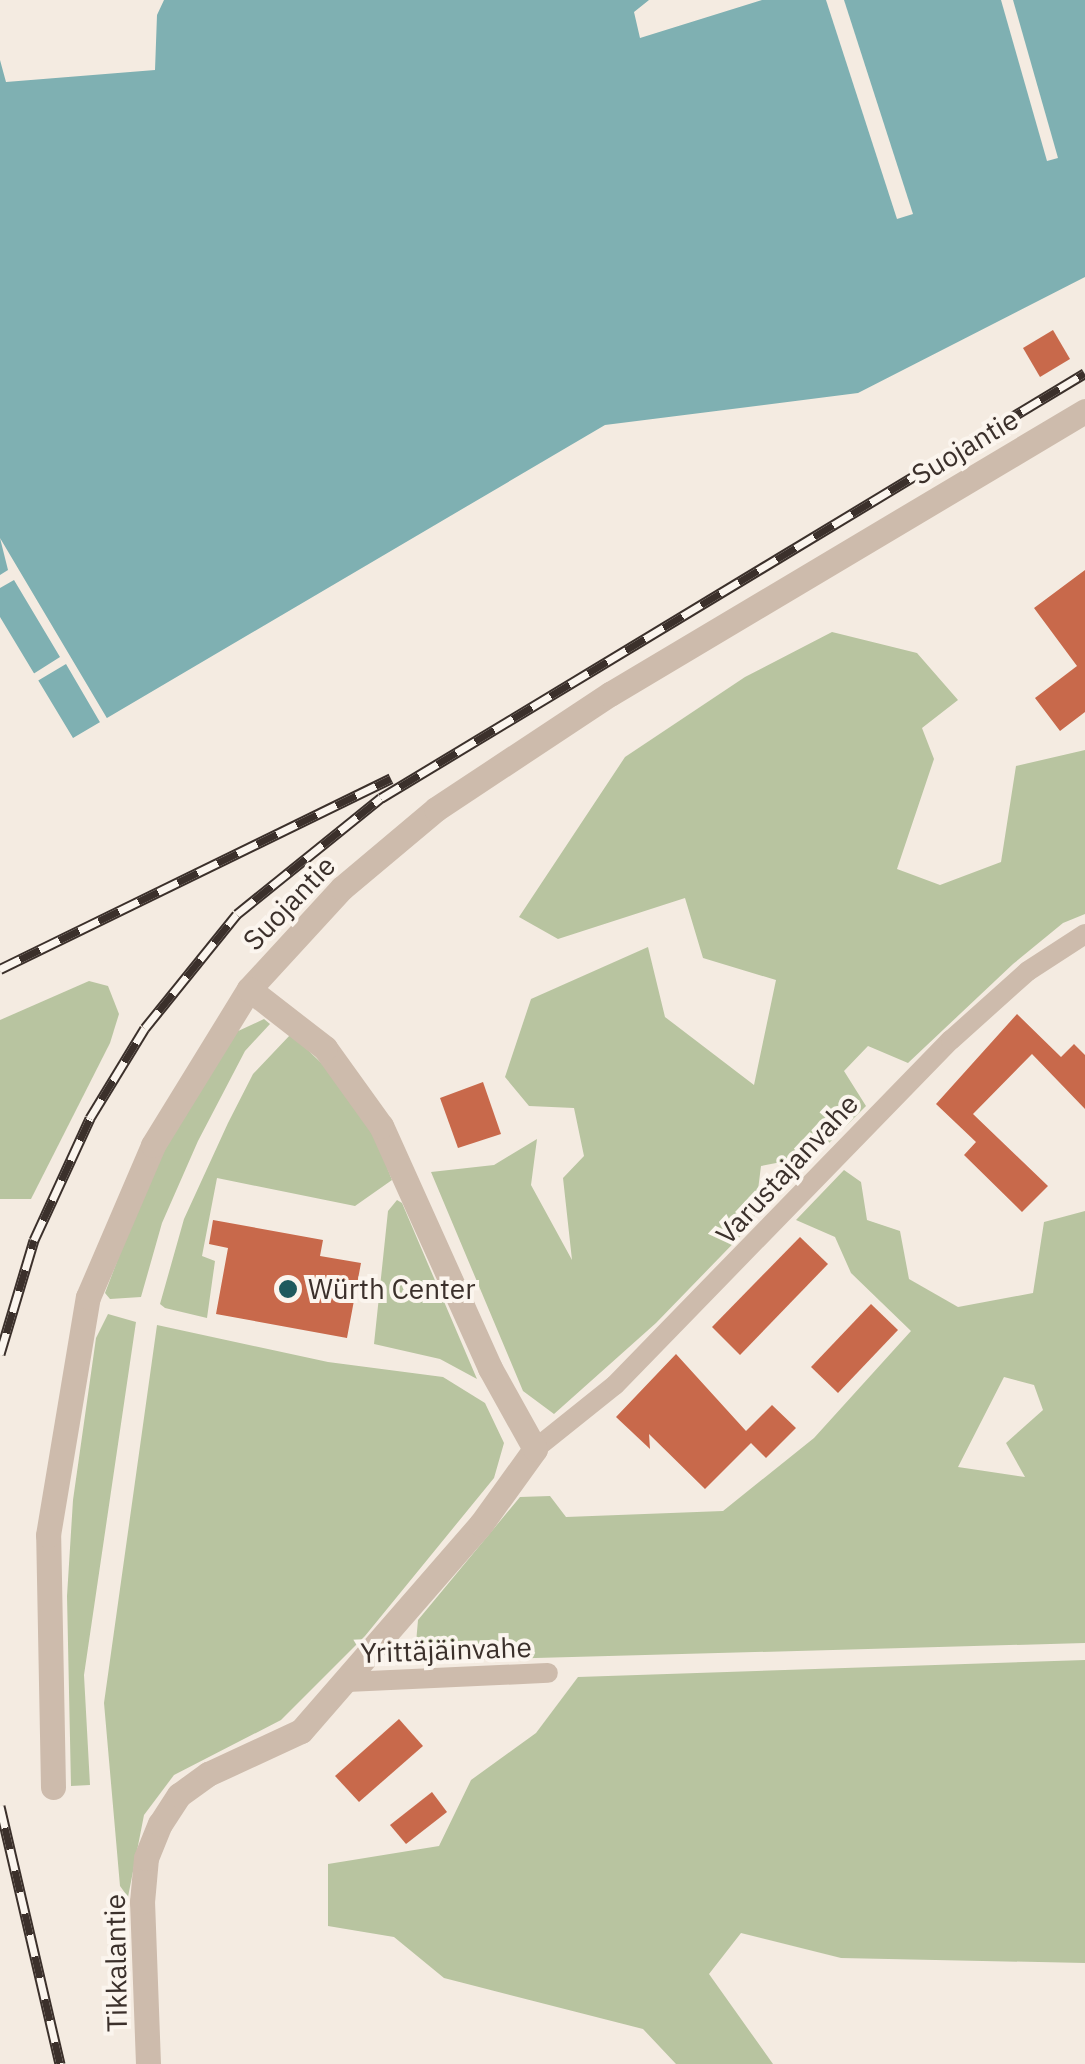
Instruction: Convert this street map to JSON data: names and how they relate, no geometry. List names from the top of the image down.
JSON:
{
  "streets": {
    "street": [
      "Suojantie",
      "Varustajanvahe",
      "Yrittäjäinvahe",
      "Tikkalantie"
    ]
  },
  "crossings": [
    ["Varustajanvahe", "Tikkalantie"],
    ["Yrittäjäinvahe", "Tikkalantie"]
  ],
  "places": ["Würth Center"]
}
